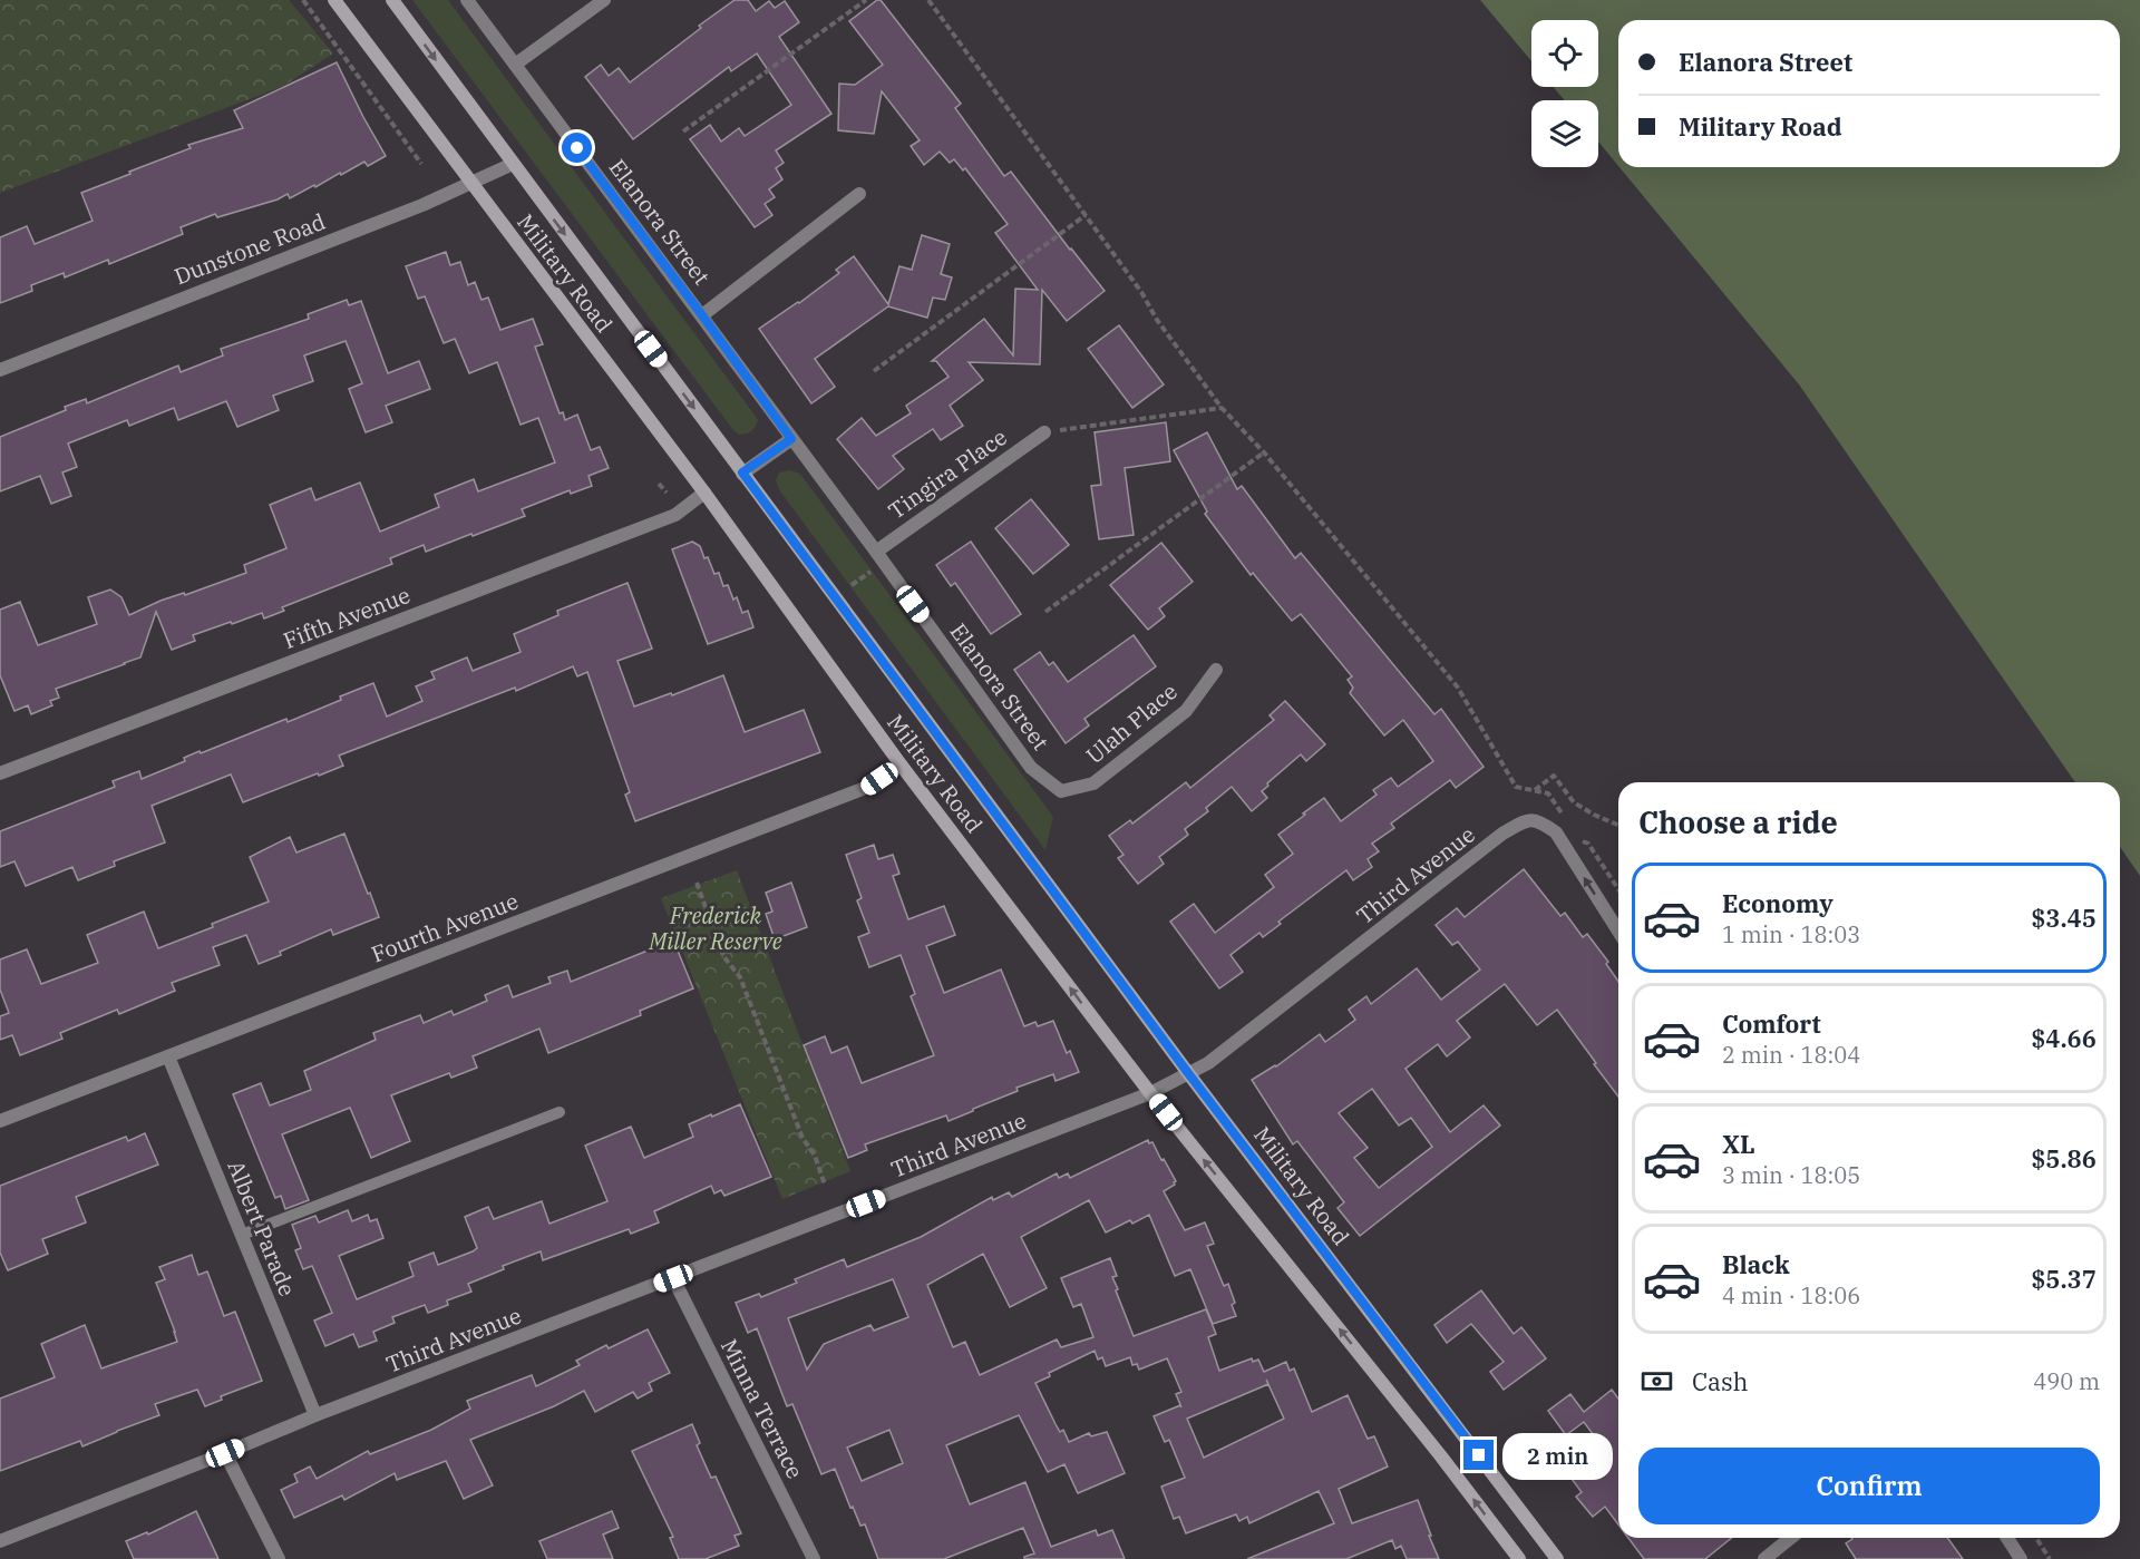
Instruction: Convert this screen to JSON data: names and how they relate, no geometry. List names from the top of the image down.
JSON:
{
  "streets": {
    "main road": ["Military Road"],
    "street": [
      "Elanora Street",
      "Dunstone Road",
      "Tingira Place",
      "Fifth Avenue",
      "Ulah Place",
      "Third Avenue",
      "Fourth Avenue",
      "Albert Parade",
      "Minna Terrace"
    ]
  },
  "crossings": [
    ["Elanora Street", "Tingira Place"],
    ["Elanora Street", "Ulah Place"],
    ["Dunstone Road", "Military Road"],
    ["Military Road", "Fifth Avenue"],
    ["Military Road", "Third Avenue"],
    ["Military Road", "Fourth Avenue"],
    ["Third Avenue", "Albert Parade"],
    ["Third Avenue", "Minna Terrace"],
    ["Fourth Avenue", "Albert Parade"]
  ],
  "parks": ["Frederick Miller Reserve"],
  "page": {
    "banner": ["Elanora Street", "Military Road"],
    "heading": "Choose a ride",
    "list": [
      {
        "name": "Economy",
        "note": "1 min · 18:03",
        "value": "$3.45"
      },
      {
        "name": "Comfort",
        "note": "2 min · 18:04",
        "value": "$4.66"
      },
      {
        "name": "XL",
        "note": "3 min · 18:05",
        "value": "$5.86"
      },
      {
        "name": "Black",
        "note": "4 min · 18:06",
        "value": "$5.37"
      }
    ],
    "pay": ["Cash", "490 m"],
    "bubble": "2 min",
    "buttons": "Confirm"
  }
}
